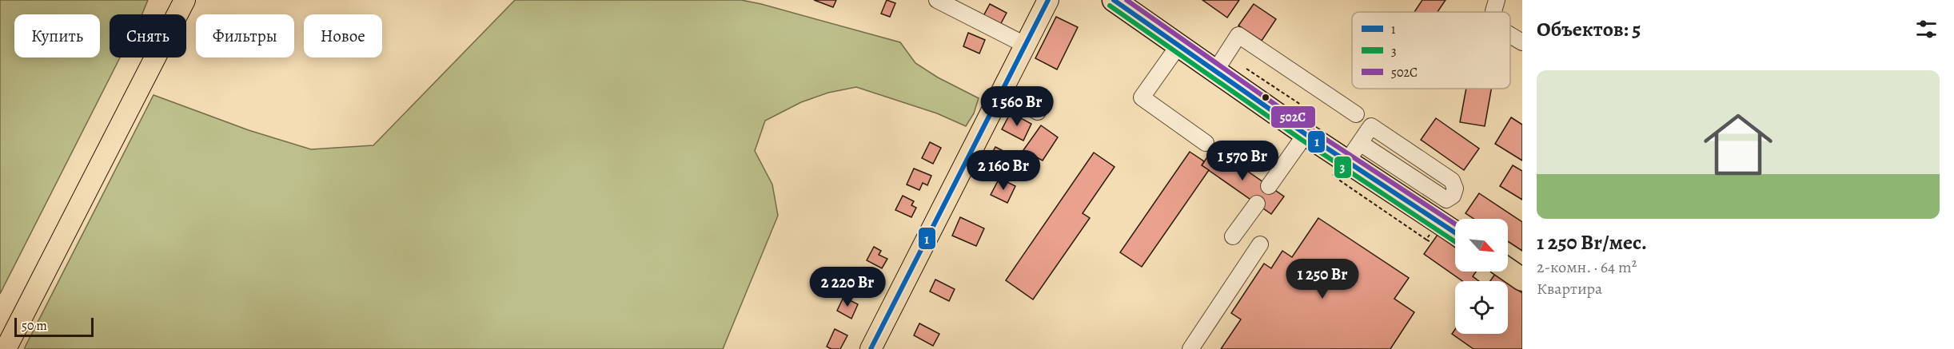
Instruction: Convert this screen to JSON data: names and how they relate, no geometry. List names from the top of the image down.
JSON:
{
  "lines": ["transit line 1", "transit line 502С", "transit line 3"],
  "legend": ["1", "3", "502С"],
  "scale_bar": "50 m",
  "north": "bottom right",
  "page": {
    "heading": "Объектов: 5",
    "chip": [
      "Купить",
      "Снять",
      "Фильтры",
      "Новое"
    ],
    "list": [
      {
        "name": "1 250 Br/мес.",
        "note": "2-комн. · 64 m² · Квартира"
      }
    ],
    "price": [
      "1 560 Br",
      "1 570 Br",
      "2 160 Br",
      "1 250 Br",
      "2 220 Br"
    ],
    "scale": "50 m"
  }
}
